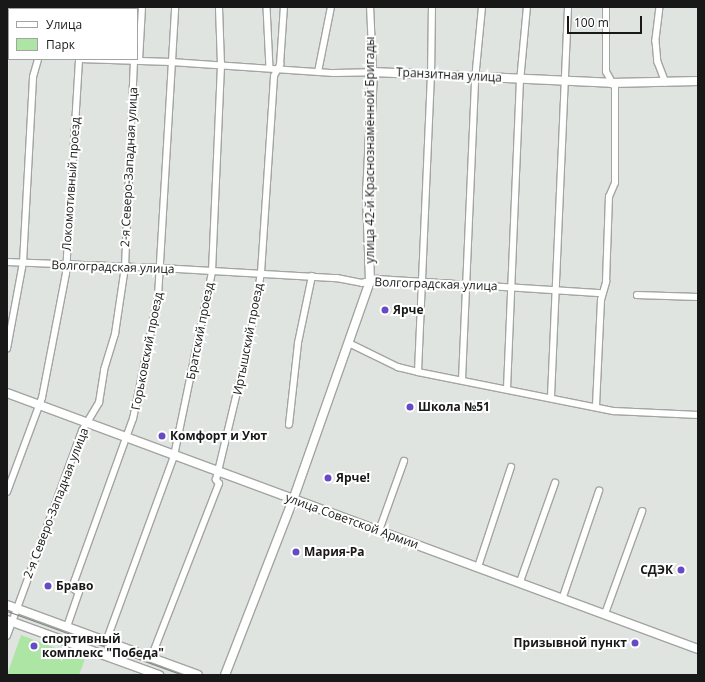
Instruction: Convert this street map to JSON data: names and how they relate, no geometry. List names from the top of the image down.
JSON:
{
  "streets": {
    "street": [
      "Транзитная улица",
      "улица 42-й Краснознамённой Бригады",
      "2-я Северо-Западная улица",
      "Локомотивный проезд",
      "Волгоградская улица",
      "Братский проезд",
      "Иртышский проезд",
      "Горьковский проезд",
      "улица Советской Армии"
    ]
  },
  "crossings": [
    ["Транзитная улица", "улица 42-й Краснознамённой Бригады"],
    ["Транзитная улица", "2-я Северо-Западная улица"],
    ["Транзитная улица", "Братский проезд"],
    ["Транзитная улица", "Иртышский проезд"],
    ["Транзитная улица", "Горьковский проезд"],
    ["улица 42-й Краснознамённой Бригады", "Волгоградская улица"],
    ["улица 42-й Краснознамённой Бригады", "улица Советской Армии"],
    ["2-я Северо-Западная улица", "Волгоградская улица"],
    ["2-я Северо-Западная улица", "улица Советской Армии"],
    ["Локомотивный проезд", "Волгоградская улица"],
    ["Локомотивный проезд", "улица Советской Армии"],
    ["Волгоградская улица", "Братский проезд"],
    ["Волгоградская улица", "Иртышский проезд"],
    ["Волгоградская улица", "Горьковский проезд"],
    ["Братский проезд", "улица Советской Армии"],
    ["Иртышский проезд", "улица Советской Армии"],
    ["Горьковский проезд", "улица Советской Армии"]
  ],
  "places": [
    "Ярче",
    "Школа №51",
    "Комфорт и Уют",
    "Ярче!",
    "Мария-Ра",
    "СДЭК",
    "Браво",
    "Призывной пункт",
    "спортивный комплекс \"Победа\""
  ],
  "legend": ["Улица", "Парк"],
  "scale_bar": "100 m"
}
